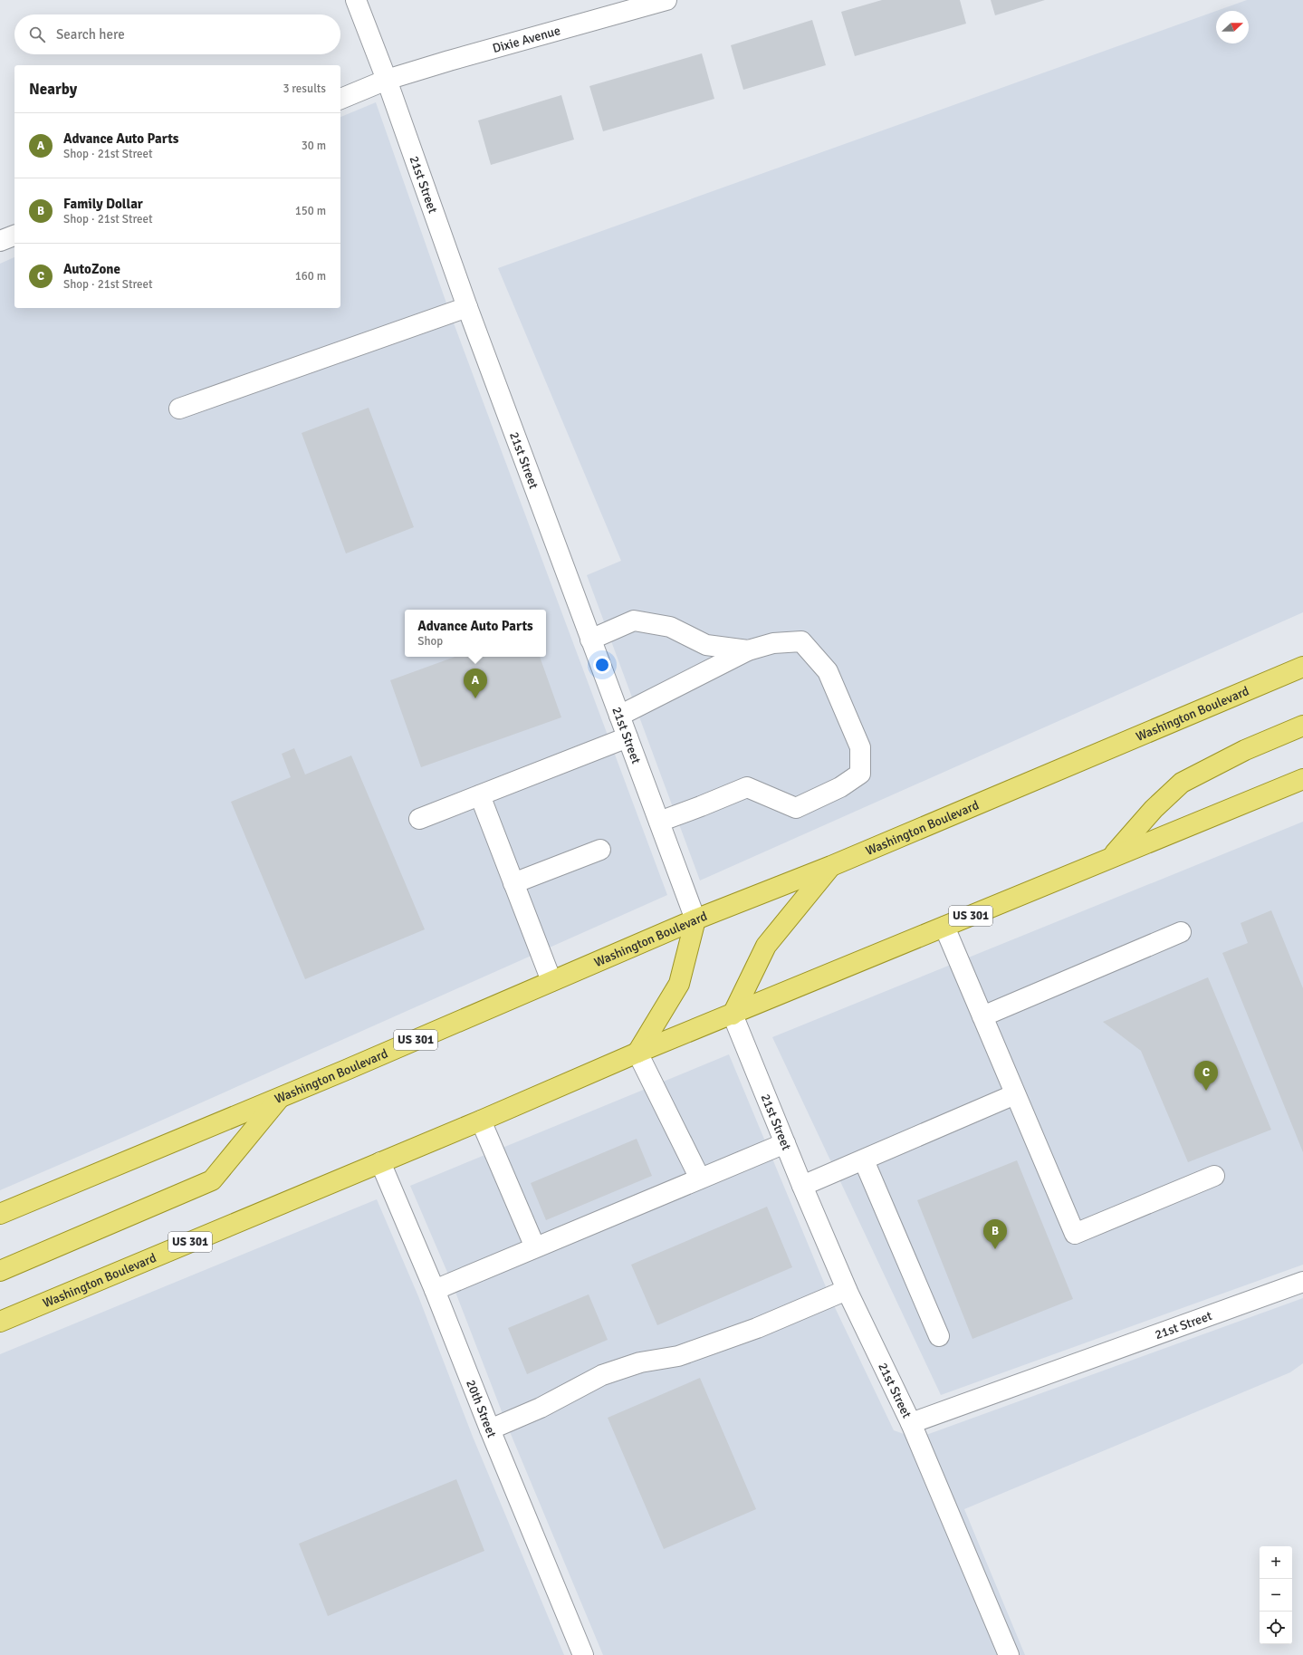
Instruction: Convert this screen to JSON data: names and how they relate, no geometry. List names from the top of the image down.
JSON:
{
  "streets": {
    "main road": ["Washington Boulevard", "US 301"],
    "street": ["Dixie Avenue", "21st Street", "20th Street"]
  },
  "crossings": [
    ["Dixie Avenue", "21st Street"],
    ["21st Street", "Washington Boulevard"],
    ["Washington Boulevard", "20th Street"]
  ],
  "north": "right",
  "page": {
    "search": "Search here",
    "heading": ["Nearby", "3 results"],
    "list": [
      {
        "mark": "A",
        "name": "Advance Auto Parts",
        "note": "Shop · 21st Street",
        "value": "30 m"
      },
      {
        "mark": "B",
        "name": "Family Dollar",
        "note": "Shop · 21st Street",
        "value": "150 m"
      },
      {
        "mark": "C",
        "name": "AutoZone",
        "note": "Shop · 21st Street",
        "value": "160 m"
      }
    ],
    "popup": ["Advance Auto Parts", "Shop"],
    "pins": ["A", "C", "B"],
    "map_buttons": ["+", "−"]
  }
}
